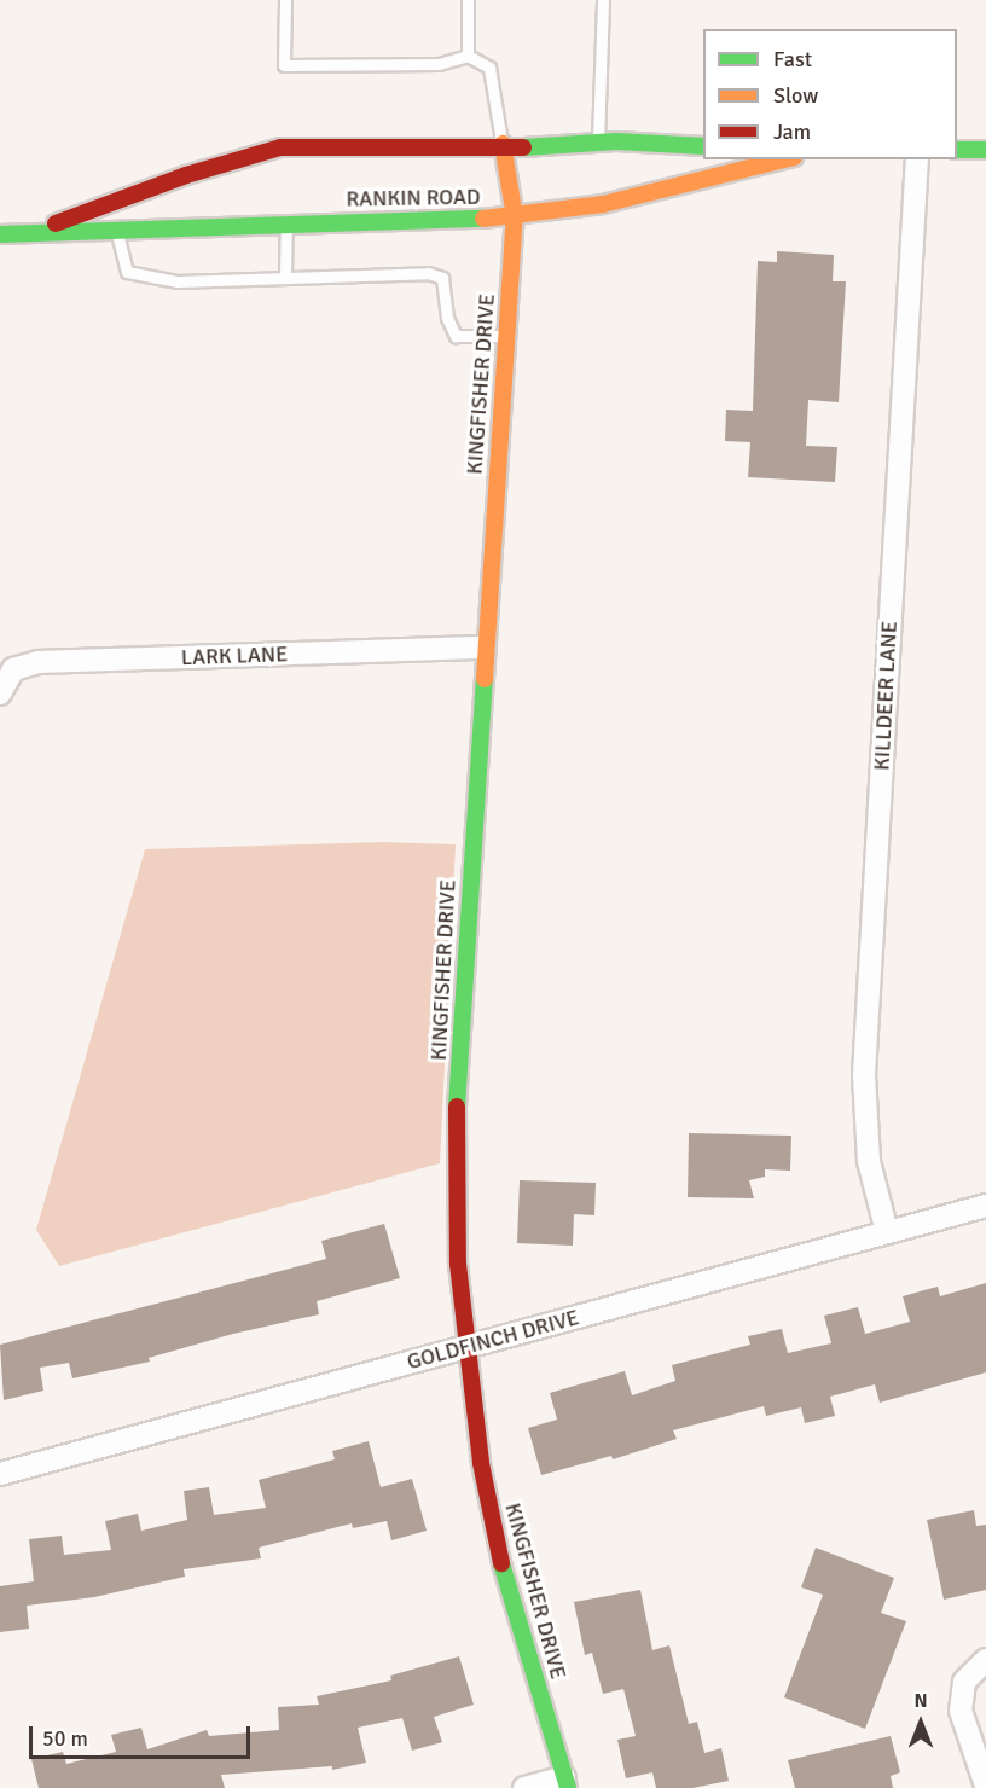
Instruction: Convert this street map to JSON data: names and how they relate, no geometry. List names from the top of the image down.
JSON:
{
  "streets": {
    "street": [
      "RANKIN ROAD",
      "KINGFISHER DRIVE",
      "LARK LANE",
      "KILLDEER LANE",
      "GOLDFINCH DRIVE"
    ]
  },
  "crossings": [
    ["RANKIN ROAD", "KINGFISHER DRIVE"],
    ["KINGFISHER DRIVE", "LARK LANE"],
    ["KINGFISHER DRIVE", "GOLDFINCH DRIVE"],
    ["KILLDEER LANE", "GOLDFINCH DRIVE"]
  ],
  "legend": ["Fast", "Slow", "Jam"],
  "scale_bar": "50 m",
  "north": "top"
}
